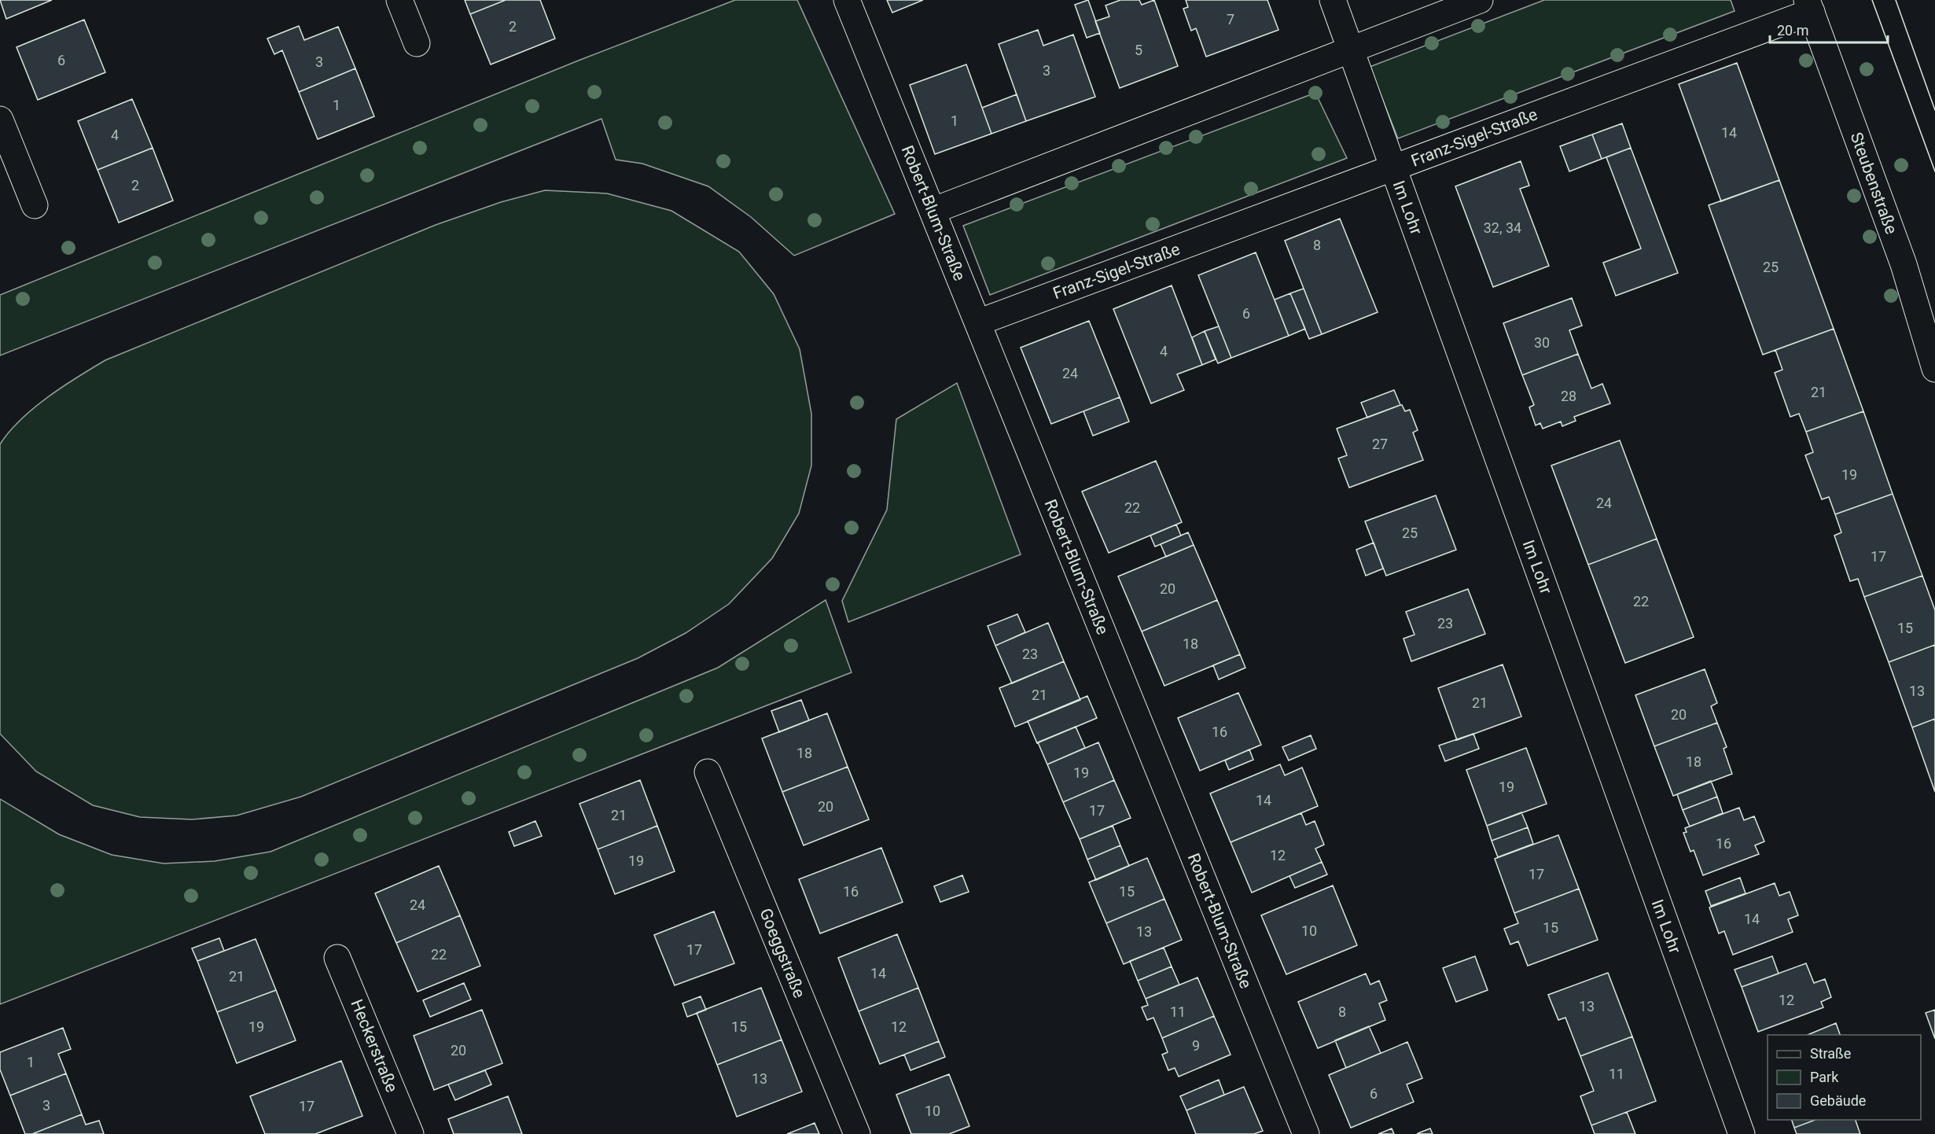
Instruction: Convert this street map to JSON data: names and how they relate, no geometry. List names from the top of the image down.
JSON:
{
  "streets": {
    "street": [
      "Franz-Sigel-Straße",
      "Steubenstraße",
      "Im Lohr",
      "Robert-Blum-Straße",
      "Goeggstraße",
      "Heckerstraße"
    ]
  },
  "crossings": [
    ["Franz-Sigel-Straße", "Steubenstraße"],
    ["Franz-Sigel-Straße", "Im Lohr"],
    ["Franz-Sigel-Straße", "Robert-Blum-Straße"]
  ],
  "house_numbers": [
    "7",
    "2",
    "5",
    "6",
    "3",
    "3",
    "1",
    "1",
    "14",
    "4",
    "2",
    "32, 34",
    "8",
    "25",
    "6",
    "30",
    "4",
    "24",
    "21",
    "28",
    "27",
    "19",
    "24",
    "22",
    "25",
    "17",
    "20",
    "22",
    "23",
    "15",
    "18",
    "23",
    "13",
    "21",
    "21",
    "20",
    "16",
    "18",
    "18",
    "19",
    "19",
    "14",
    "20",
    "17",
    "21",
    "16",
    "12",
    "19",
    "17",
    "16",
    "15",
    "24",
    "14",
    "15",
    "10",
    "13",
    "17",
    "22",
    "14",
    "21",
    "12",
    "13",
    "11",
    "8",
    "19",
    "15",
    "12",
    "9",
    "20",
    "1",
    "11",
    "13",
    "6",
    "3",
    "17",
    "10"
  ],
  "legend": ["Straße", "Park", "Gebäude"],
  "scale_bar": "20 m"
}
